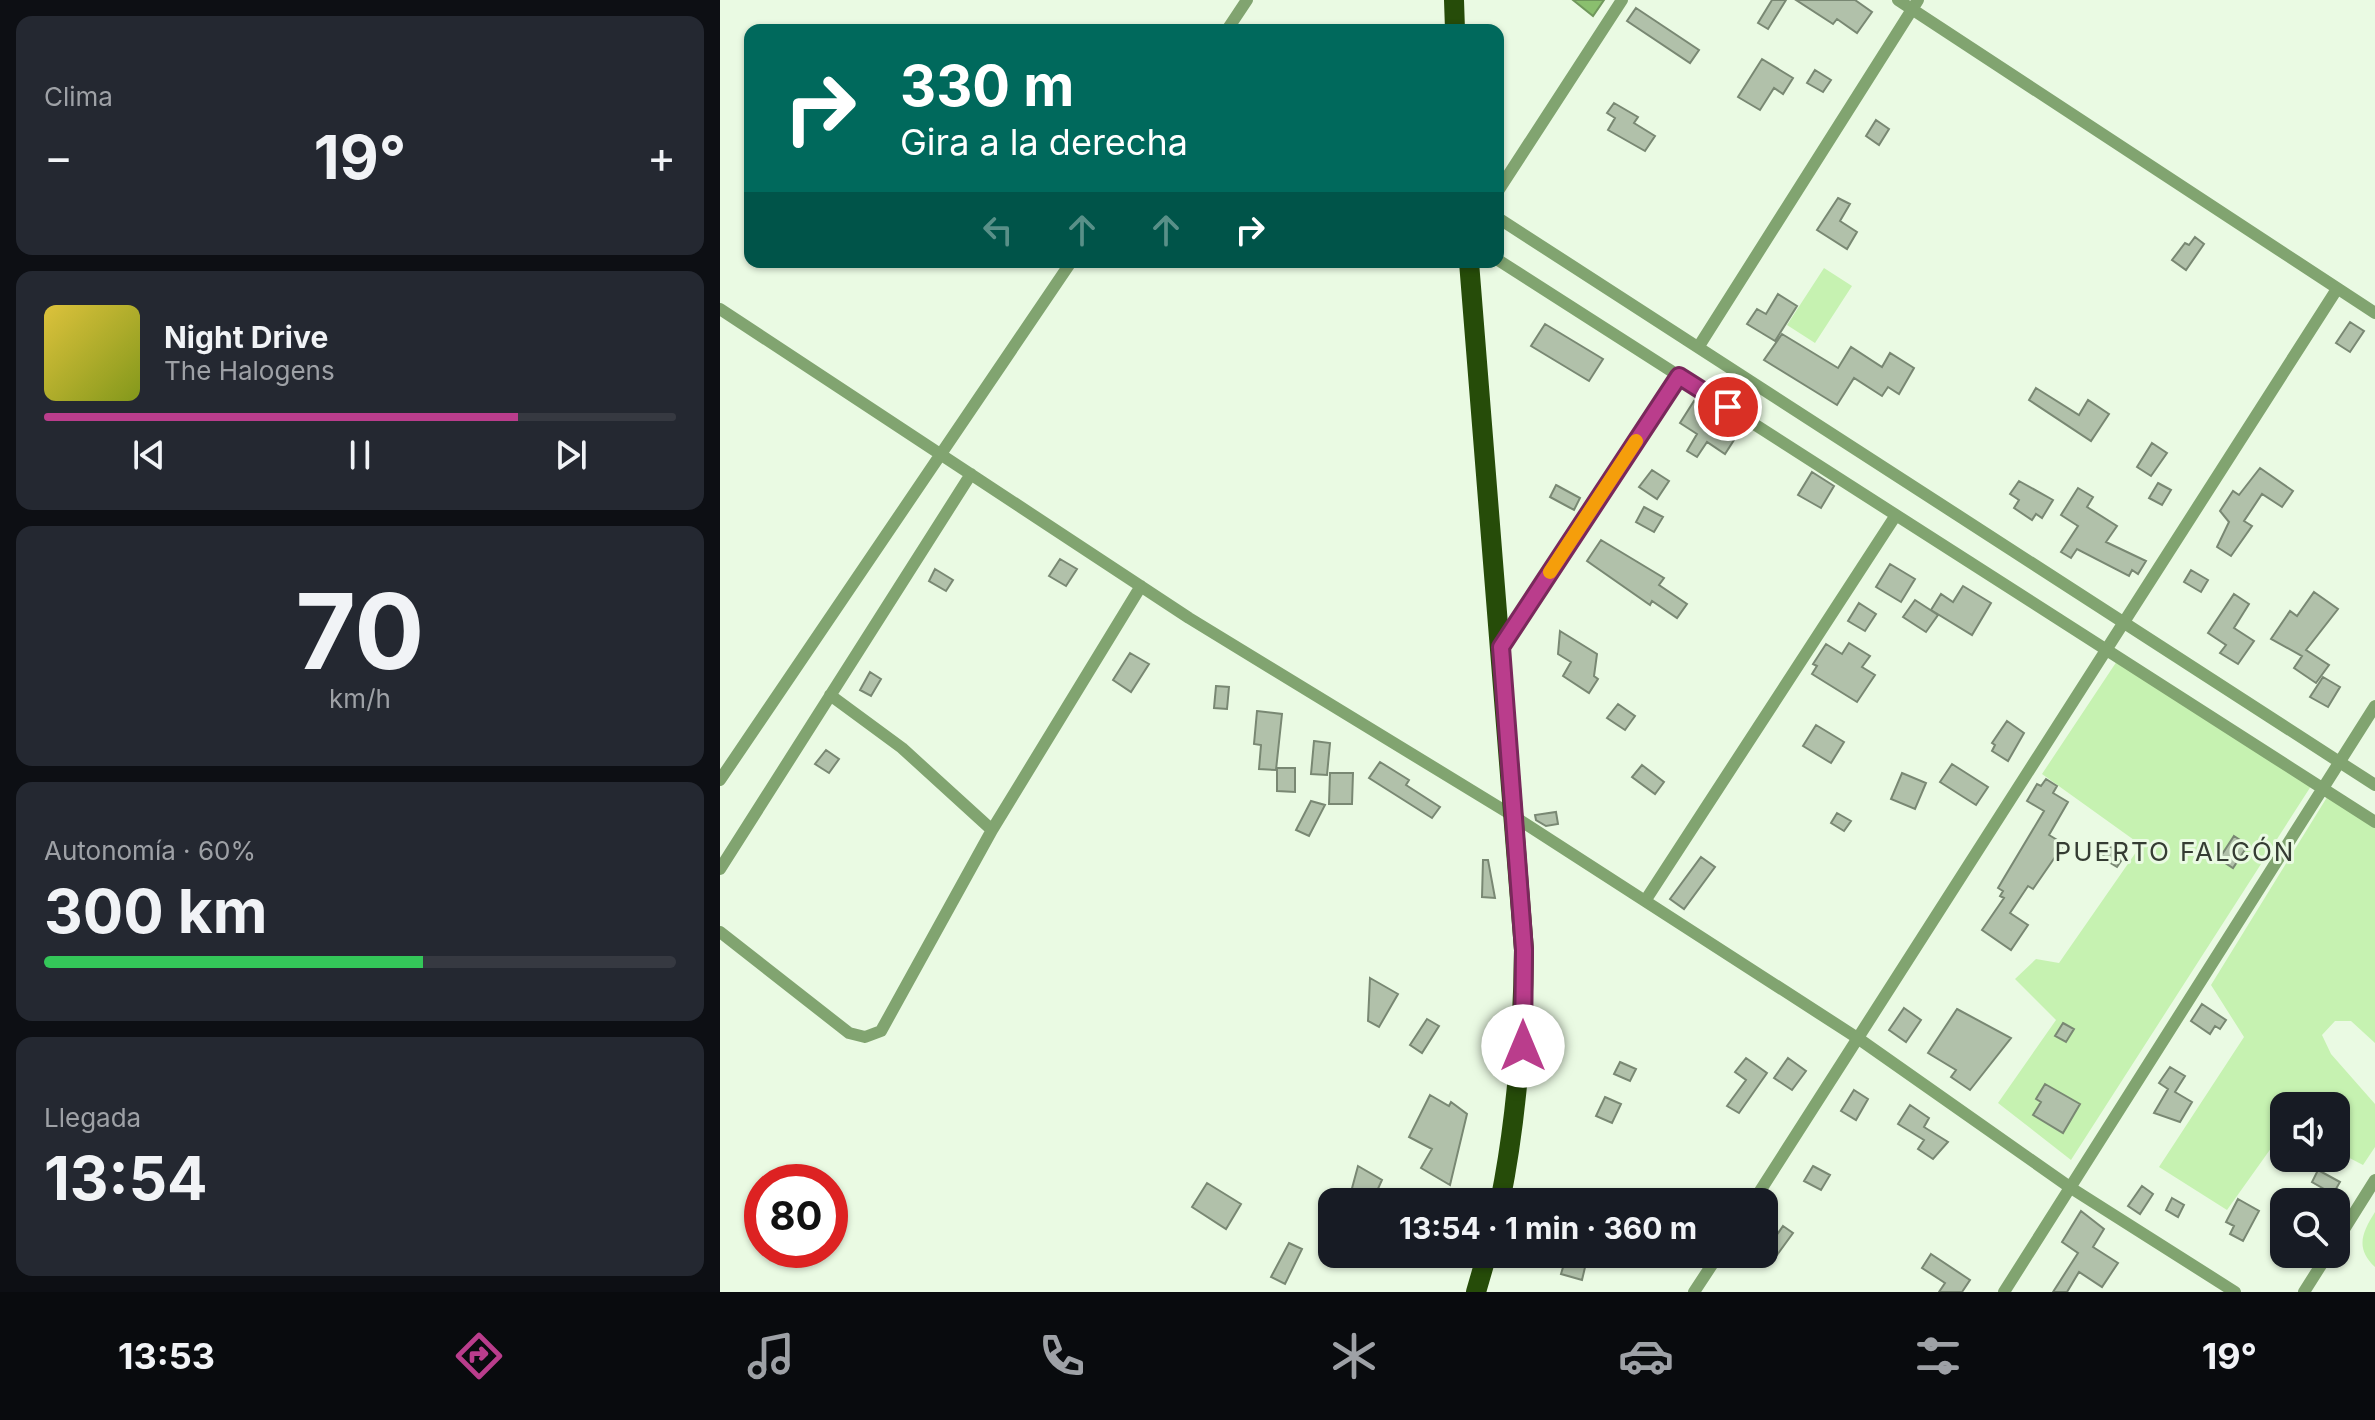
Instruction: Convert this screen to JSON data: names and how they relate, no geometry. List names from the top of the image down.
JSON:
{
  "districts": ["PUERTO FALCÓN"],
  "page": {
    "tile": [
      "Clima",
      ["70", "km/h"],
      ["Autonomía · 60%", "300 km"],
      ["Llegada", "13:54"]
    ],
    "turn": ["330 m", "Gira a la derecha"],
    "heat": ["−", "19°", "+"],
    "song": ["Night Drive", "The Halogens"],
    "limit": "80",
    "trip": "13:54 · 1 min · 360 m",
    "tabs": ["13:53", "19°"]
  }
}
